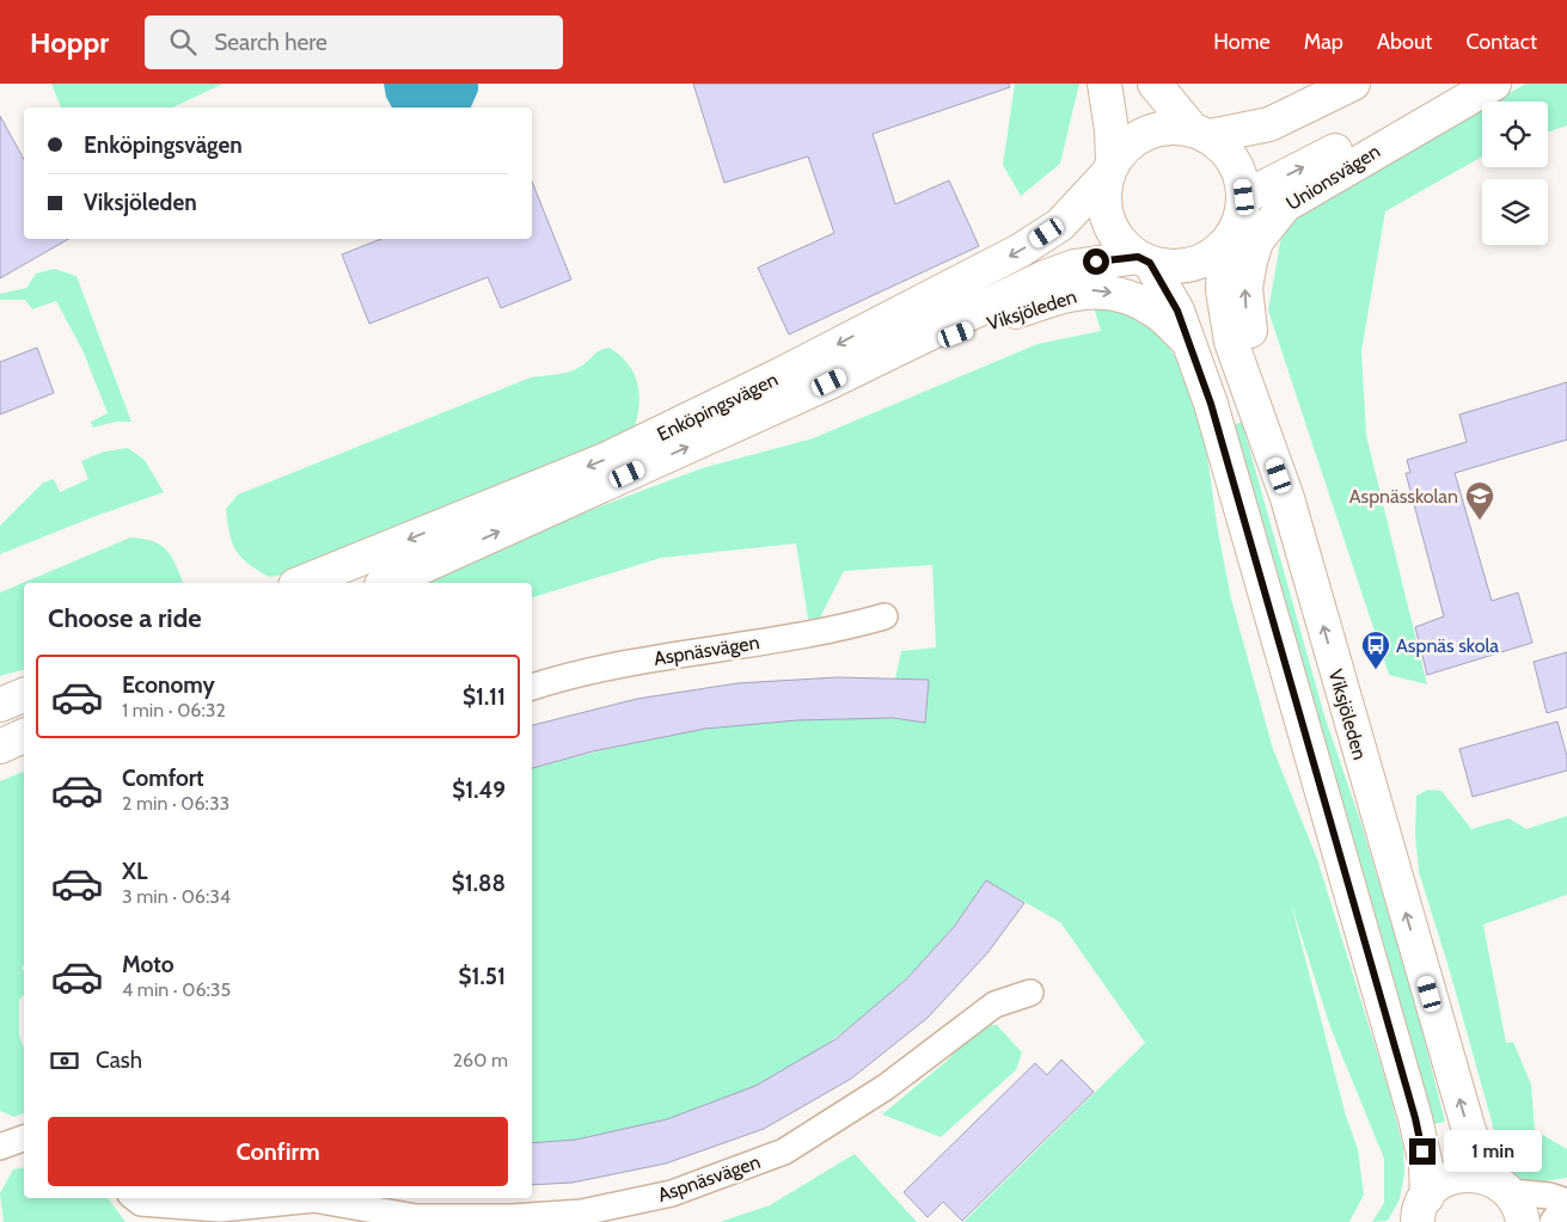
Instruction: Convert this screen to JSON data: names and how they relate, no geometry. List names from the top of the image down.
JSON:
{
  "streets": {
    "main road": ["Unionsvägen", "Viksjöleden", "Enköpingsvägen"],
    "street": ["Aspnäsvägen"]
  },
  "crossings": [
    ["Unionsvägen", "Viksjöleden"],
    ["Unionsvägen", "Enköpingsvägen"],
    ["Viksjöleden", "Enköpingsvägen"]
  ],
  "one_way": ["Unionsvägen"],
  "places": {
    "school or university": ["Aspnässkolan"],
    "bus stop": ["Aspnäs skola"]
  },
  "page": {
    "header": "Hoppr",
    "search": "Search here",
    "nav": [
      "Home",
      "Map",
      "About",
      "Contact"
    ],
    "banner": ["Enköpingsvägen", "Viksjöleden"],
    "heading": "Choose a ride",
    "list": [
      {
        "name": "Economy",
        "note": "1 min · 06:32",
        "value": "$1.11"
      },
      {
        "name": "Comfort",
        "note": "2 min · 06:33",
        "value": "$1.49"
      },
      {
        "name": "XL",
        "note": "3 min · 06:34",
        "value": "$1.88"
      },
      {
        "name": "Moto",
        "note": "4 min · 06:35",
        "value": "$1.51"
      }
    ],
    "pay": ["Cash", "260 m"],
    "buttons": "Confirm",
    "bubble": "1 min"
  }
}
